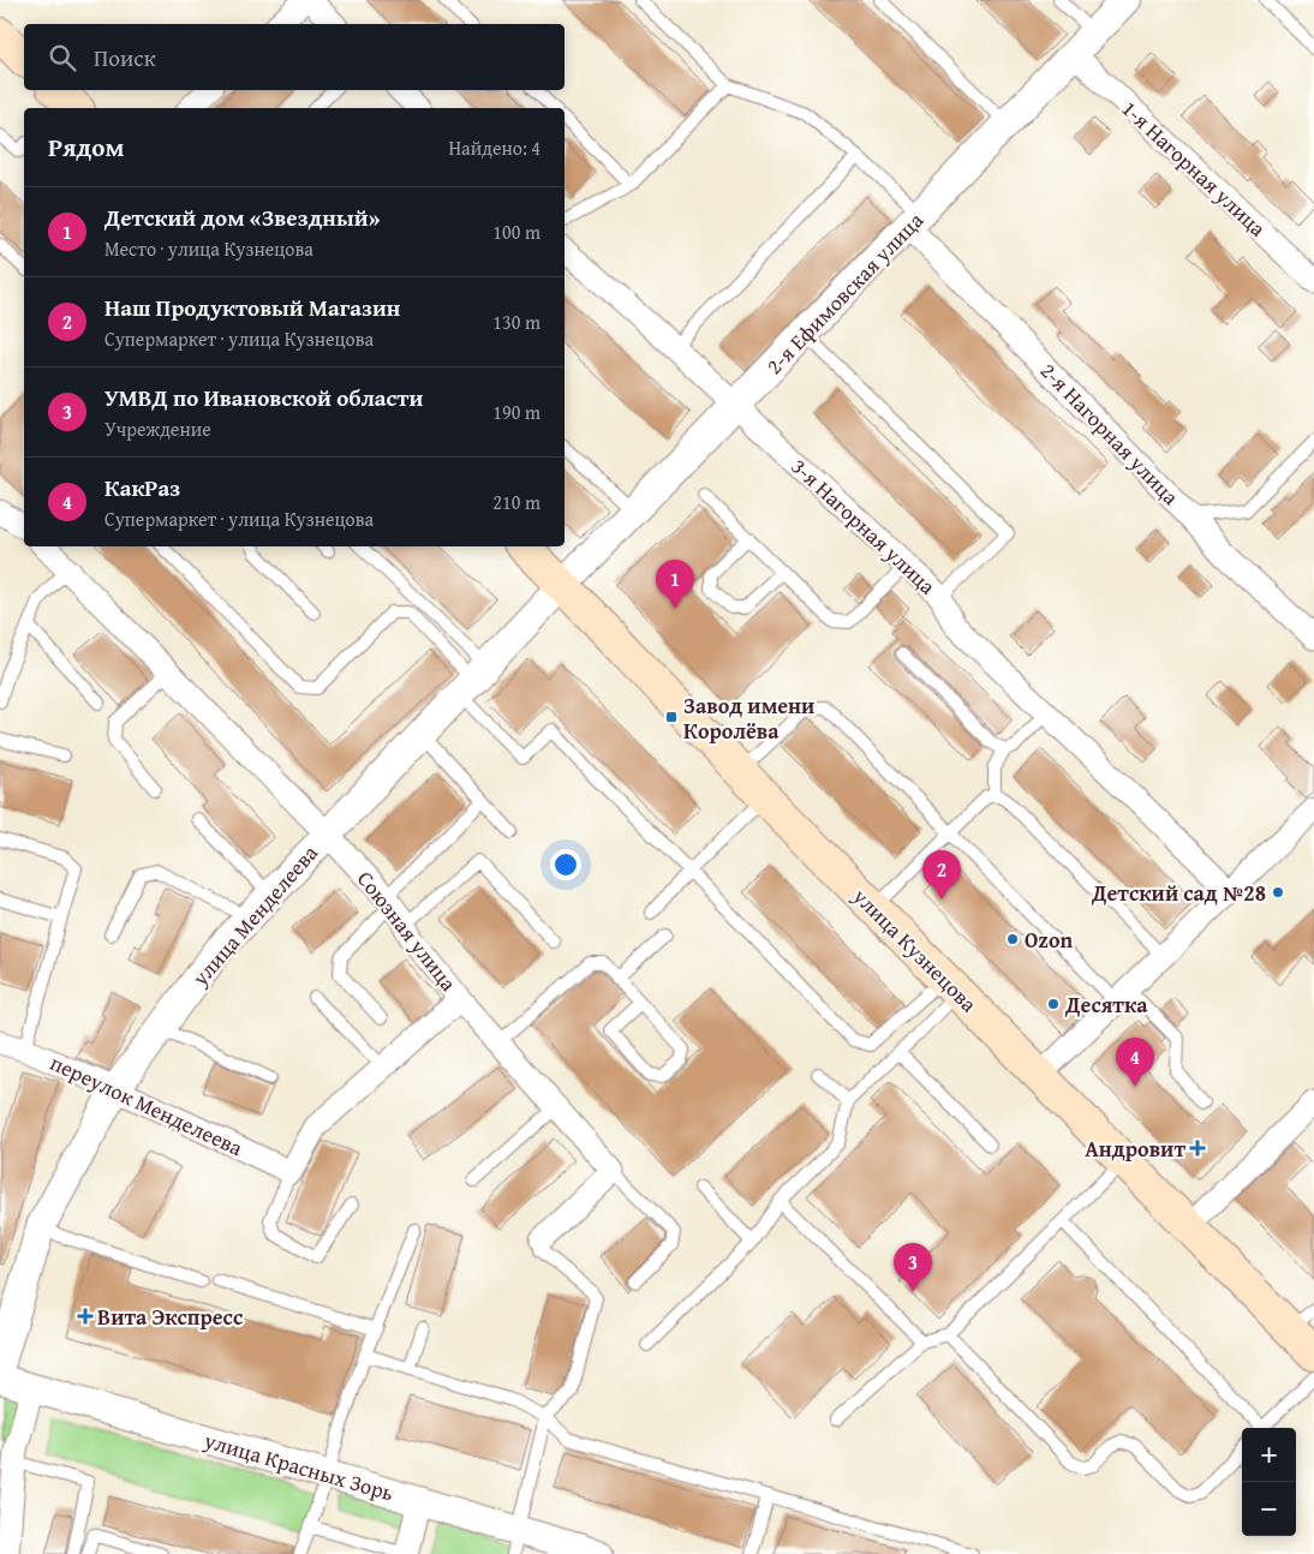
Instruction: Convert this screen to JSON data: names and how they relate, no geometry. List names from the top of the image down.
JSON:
{
  "streets": {
    "main road": ["улица Кузнецова"],
    "street": [
      "1-я Нагорная улица",
      "2-я Ефимовская улица",
      "2-я Нагорная улица",
      "3-я Нагорная улица",
      "улица Менделеева",
      "Союзная улица",
      "переулок Менделеева",
      "улица Красных Зорь"
    ]
  },
  "crossings": [
    ["1-я Нагорная улица", "2-я Ефимовская улица"],
    ["2-я Ефимовская улица", "2-я Нагорная улица"],
    ["2-я Ефимовская улица", "3-я Нагорная улица"],
    ["2-я Ефимовская улица", "улица Менделеева"],
    ["2-я Ефимовская улица", "улица Кузнецова"],
    ["улица Менделеева", "Союзная улица"],
    ["улица Менделеева", "улица Кузнецова"],
    ["улица Менделеева", "переулок Менделеева"]
  ],
  "places": {
    "transit": ["Завод имени Королёва"],
    "other": ["Детский сад №28", "Ozon", "Десятка"],
    "health": ["Андровит", "Вита Экспресс"]
  },
  "page": {
    "search": "Поиск",
    "heading": ["Рядом", "Найдено: 4"],
    "list": [
      {
        "mark": "1",
        "name": "Детский дом «Звездный»",
        "note": "Место · улица Кузнецова",
        "value": "100 m"
      },
      {
        "mark": "2",
        "name": "Наш Продуктовый Магазин",
        "note": "Супермаркет · улица Кузнецова",
        "value": "130 m"
      },
      {
        "mark": "3",
        "name": "УМВД по Ивановской области",
        "note": "Учреждение",
        "value": "190 m"
      },
      {
        "mark": "4",
        "name": "КакРаз",
        "note": "Супермаркет · улица Кузнецова",
        "value": "210 m"
      }
    ],
    "pins": [
      "1",
      "2",
      "4",
      "3"
    ],
    "map_buttons": ["+", "−"]
  }
}
